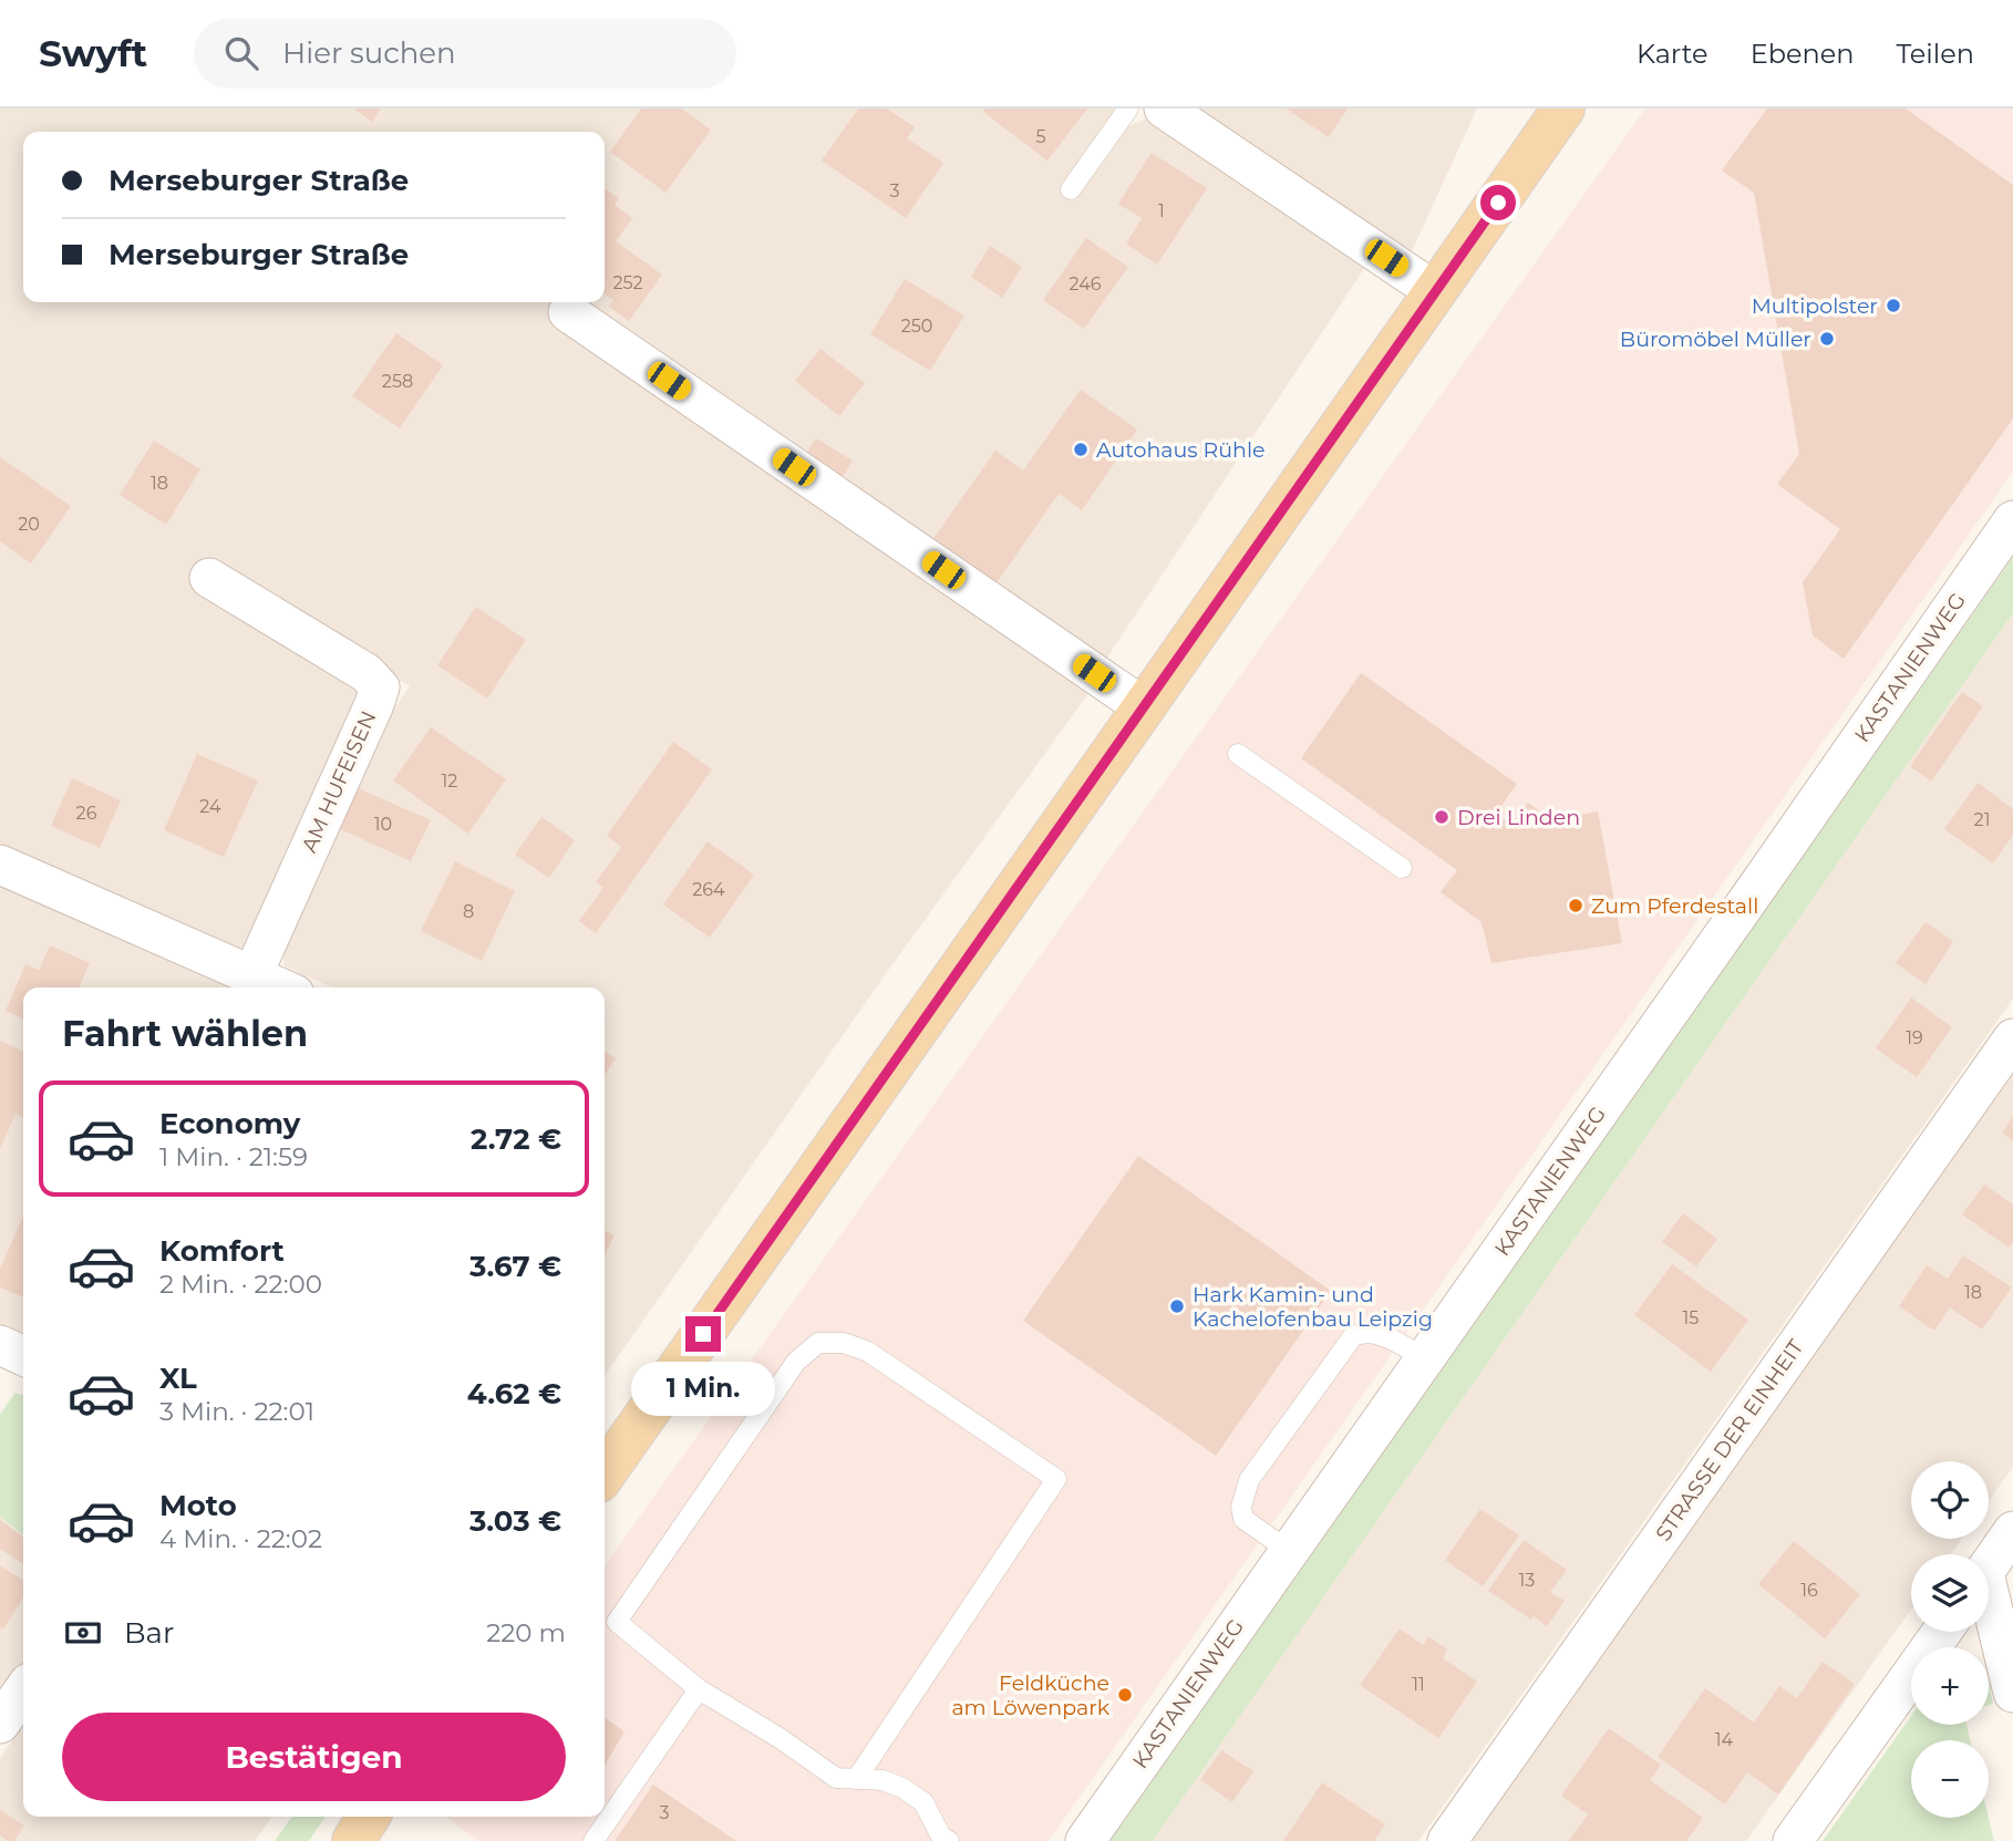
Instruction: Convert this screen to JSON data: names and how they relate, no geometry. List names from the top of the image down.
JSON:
{
  "streets": {
    "street": ["KASTANIENWEG", "AM HUFEISEN", "STRASSE DER EINHEIT"]
  },
  "places": [
    "Multipolster",
    "Büromöbel Müller",
    "Autohaus Rühle",
    "Drei Linden",
    "Zum Pferdestall",
    "Hark Kamin- und Kachelofenbau Leipzig",
    "Feldküche am Löwenpark"
  ],
  "house_numbers": [
    "5",
    "3",
    "1",
    "252",
    "246",
    "250",
    "258",
    "18",
    "20",
    "12",
    "24",
    "26",
    "21",
    "10",
    "264",
    "8",
    "19",
    "18",
    "15",
    "13",
    "16",
    "11",
    "14",
    "3"
  ],
  "page": {
    "header": "Swyft",
    "search": "Hier suchen",
    "nav": ["Karte", "Ebenen", "Teilen"],
    "banner": ["Merseburger Straße", "Merseburger Straße"],
    "heading": "Fahrt wählen",
    "list": [
      {
        "name": "Economy",
        "note": "1 Min. · 21:59",
        "value": "2.72 €"
      },
      {
        "name": "Komfort",
        "note": "2 Min. · 22:00",
        "value": "3.67 €"
      },
      {
        "name": "XL",
        "note": "3 Min. · 22:01",
        "value": "4.62 €"
      },
      {
        "name": "Moto",
        "note": "4 Min. · 22:02",
        "value": "3.03 €"
      }
    ],
    "bubble": "1 Min.",
    "map_buttons": ["+", "−"],
    "pay": ["Bar", "220 m"],
    "buttons": "Bestätigen"
  }
}
